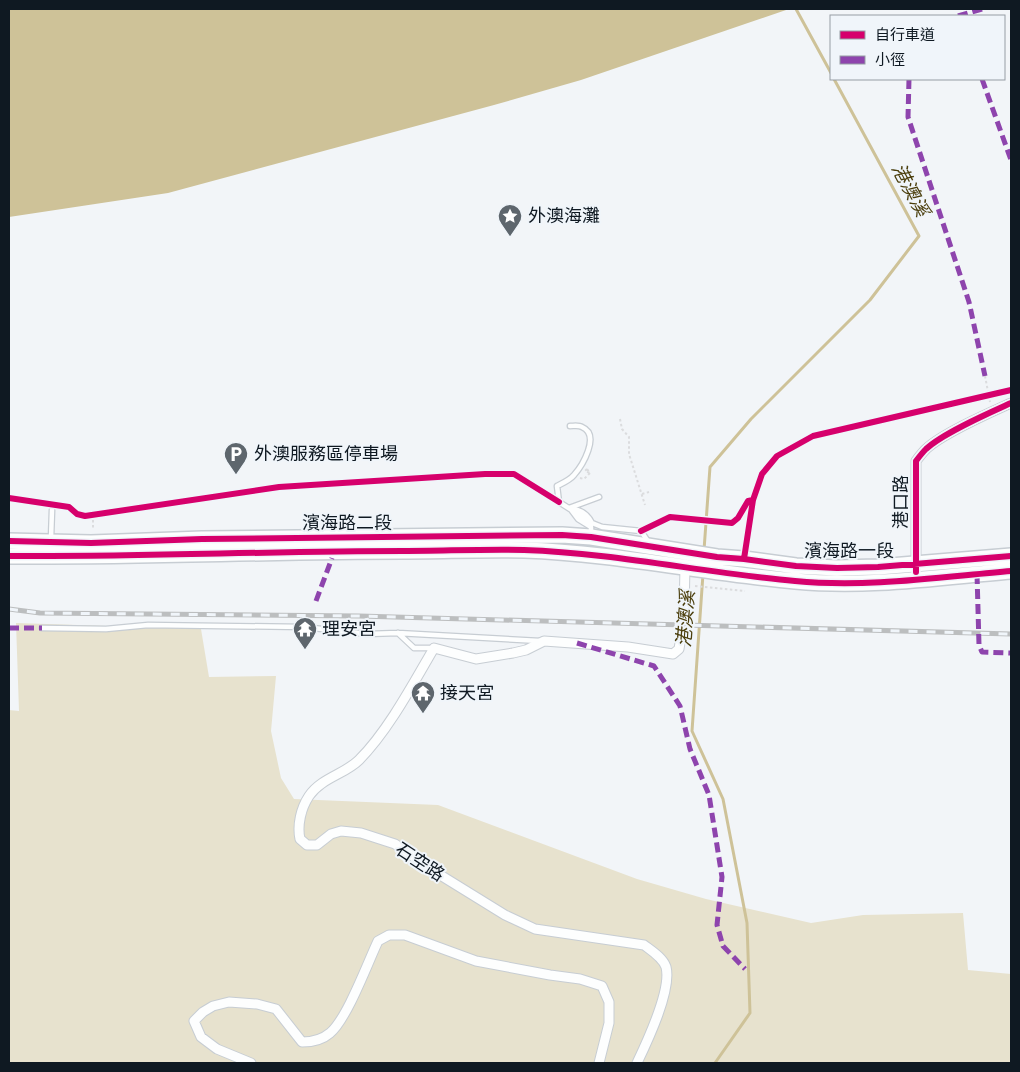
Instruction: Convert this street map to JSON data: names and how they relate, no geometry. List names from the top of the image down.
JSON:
{
  "streets": {
    "main road": ["濱海路二段", "濱海路一段"],
    "street": ["港口路", "石空路"]
  },
  "crossings": [
    ["港口路", "濱海路一段"],
    ["濱海路二段", "濱海路一段"]
  ],
  "water": ["港澳溪"],
  "places": {
    "place": ["外澳海灘"],
    "parking": ["外澳服務區停車場"],
    "temple": ["理安宮", "接天宮"]
  },
  "legend": ["自行車道", "小徑"]
}
